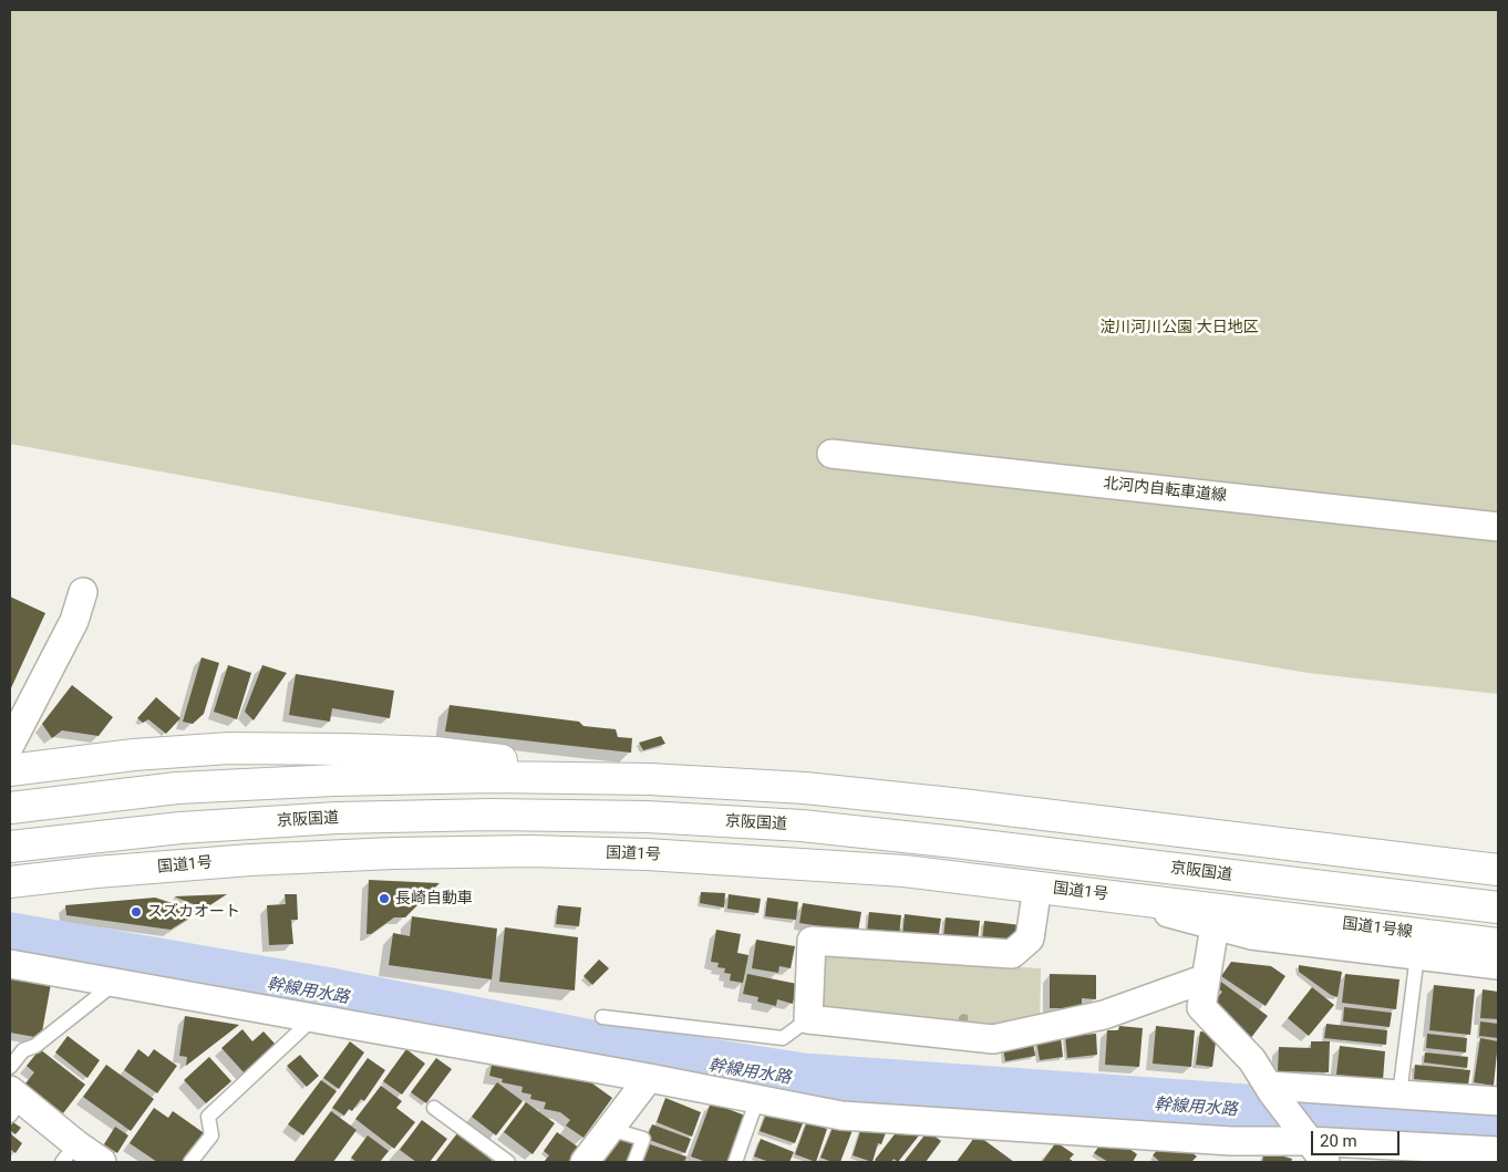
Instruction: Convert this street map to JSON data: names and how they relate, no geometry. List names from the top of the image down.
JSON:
{
  "streets": {
    "highway": ["京阪国道", "国道1号", "国道1号線"],
    "street": ["北河内自転車道線"]
  },
  "crossings": [
    ["国道1号", "国道1号線"]
  ],
  "water": ["幹線用水路"],
  "parks": ["淀川河川公園 大日地区"],
  "places": ["長崎自動車", "スズカオート"],
  "scale_bar": "20 m"
}
